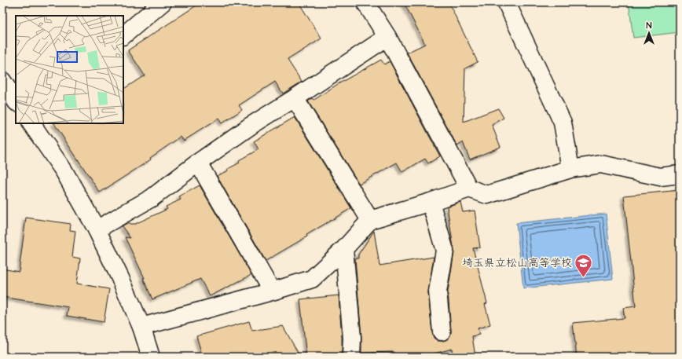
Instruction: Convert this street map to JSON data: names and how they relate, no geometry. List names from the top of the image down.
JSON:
{
  "places": {
    "school or university": ["埼玉県立松山高等学校"]
  },
  "north": "top"
}
